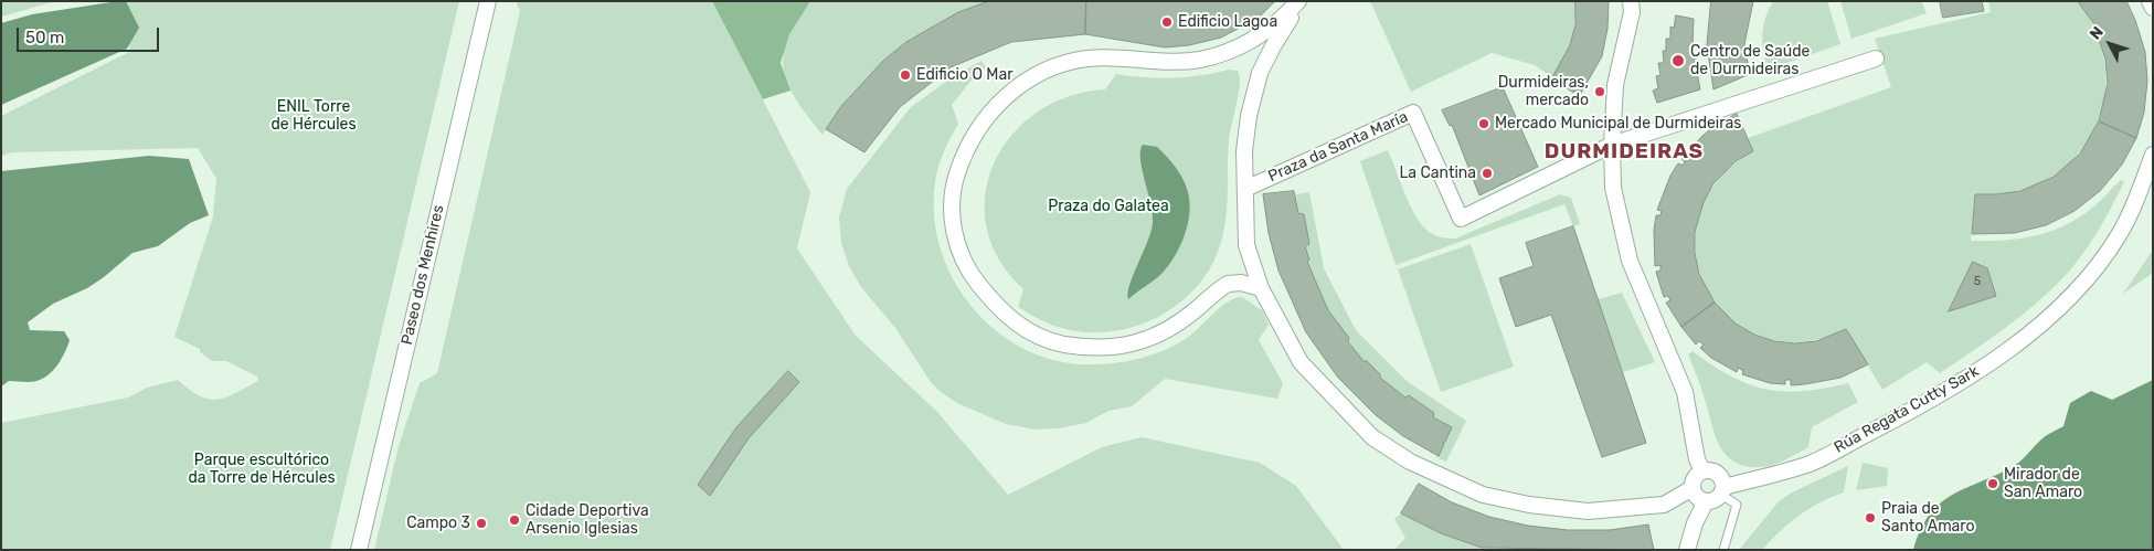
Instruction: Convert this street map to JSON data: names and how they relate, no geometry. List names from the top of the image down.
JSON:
{
  "streets": {
    "street": ["Praza da Santa María", "Paseo dos Menhires", "Rúa Regata Cutty Sark"]
  },
  "districts": ["DURMIDEIRAS"],
  "parks": ["ENIL Torre de Hércules", "Praza do Galatea", "Parque escultórico da Torre de Hércules"],
  "places": [
    "Edificio Lagoa",
    "Centro de Saúde de Durmideiras",
    "Edificio O Mar",
    "Durmideiras, mercado",
    "Mercado Municipal de Durmideiras",
    "La Cantina",
    "Mirador de San Amaro",
    "Praia de Santo Amaro",
    "Cidade Deportiva Arsenio Iglesias",
    "Campo 3"
  ],
  "house_numbers": ["5"],
  "scale_bar": "50 m",
  "north": "top left"
}
